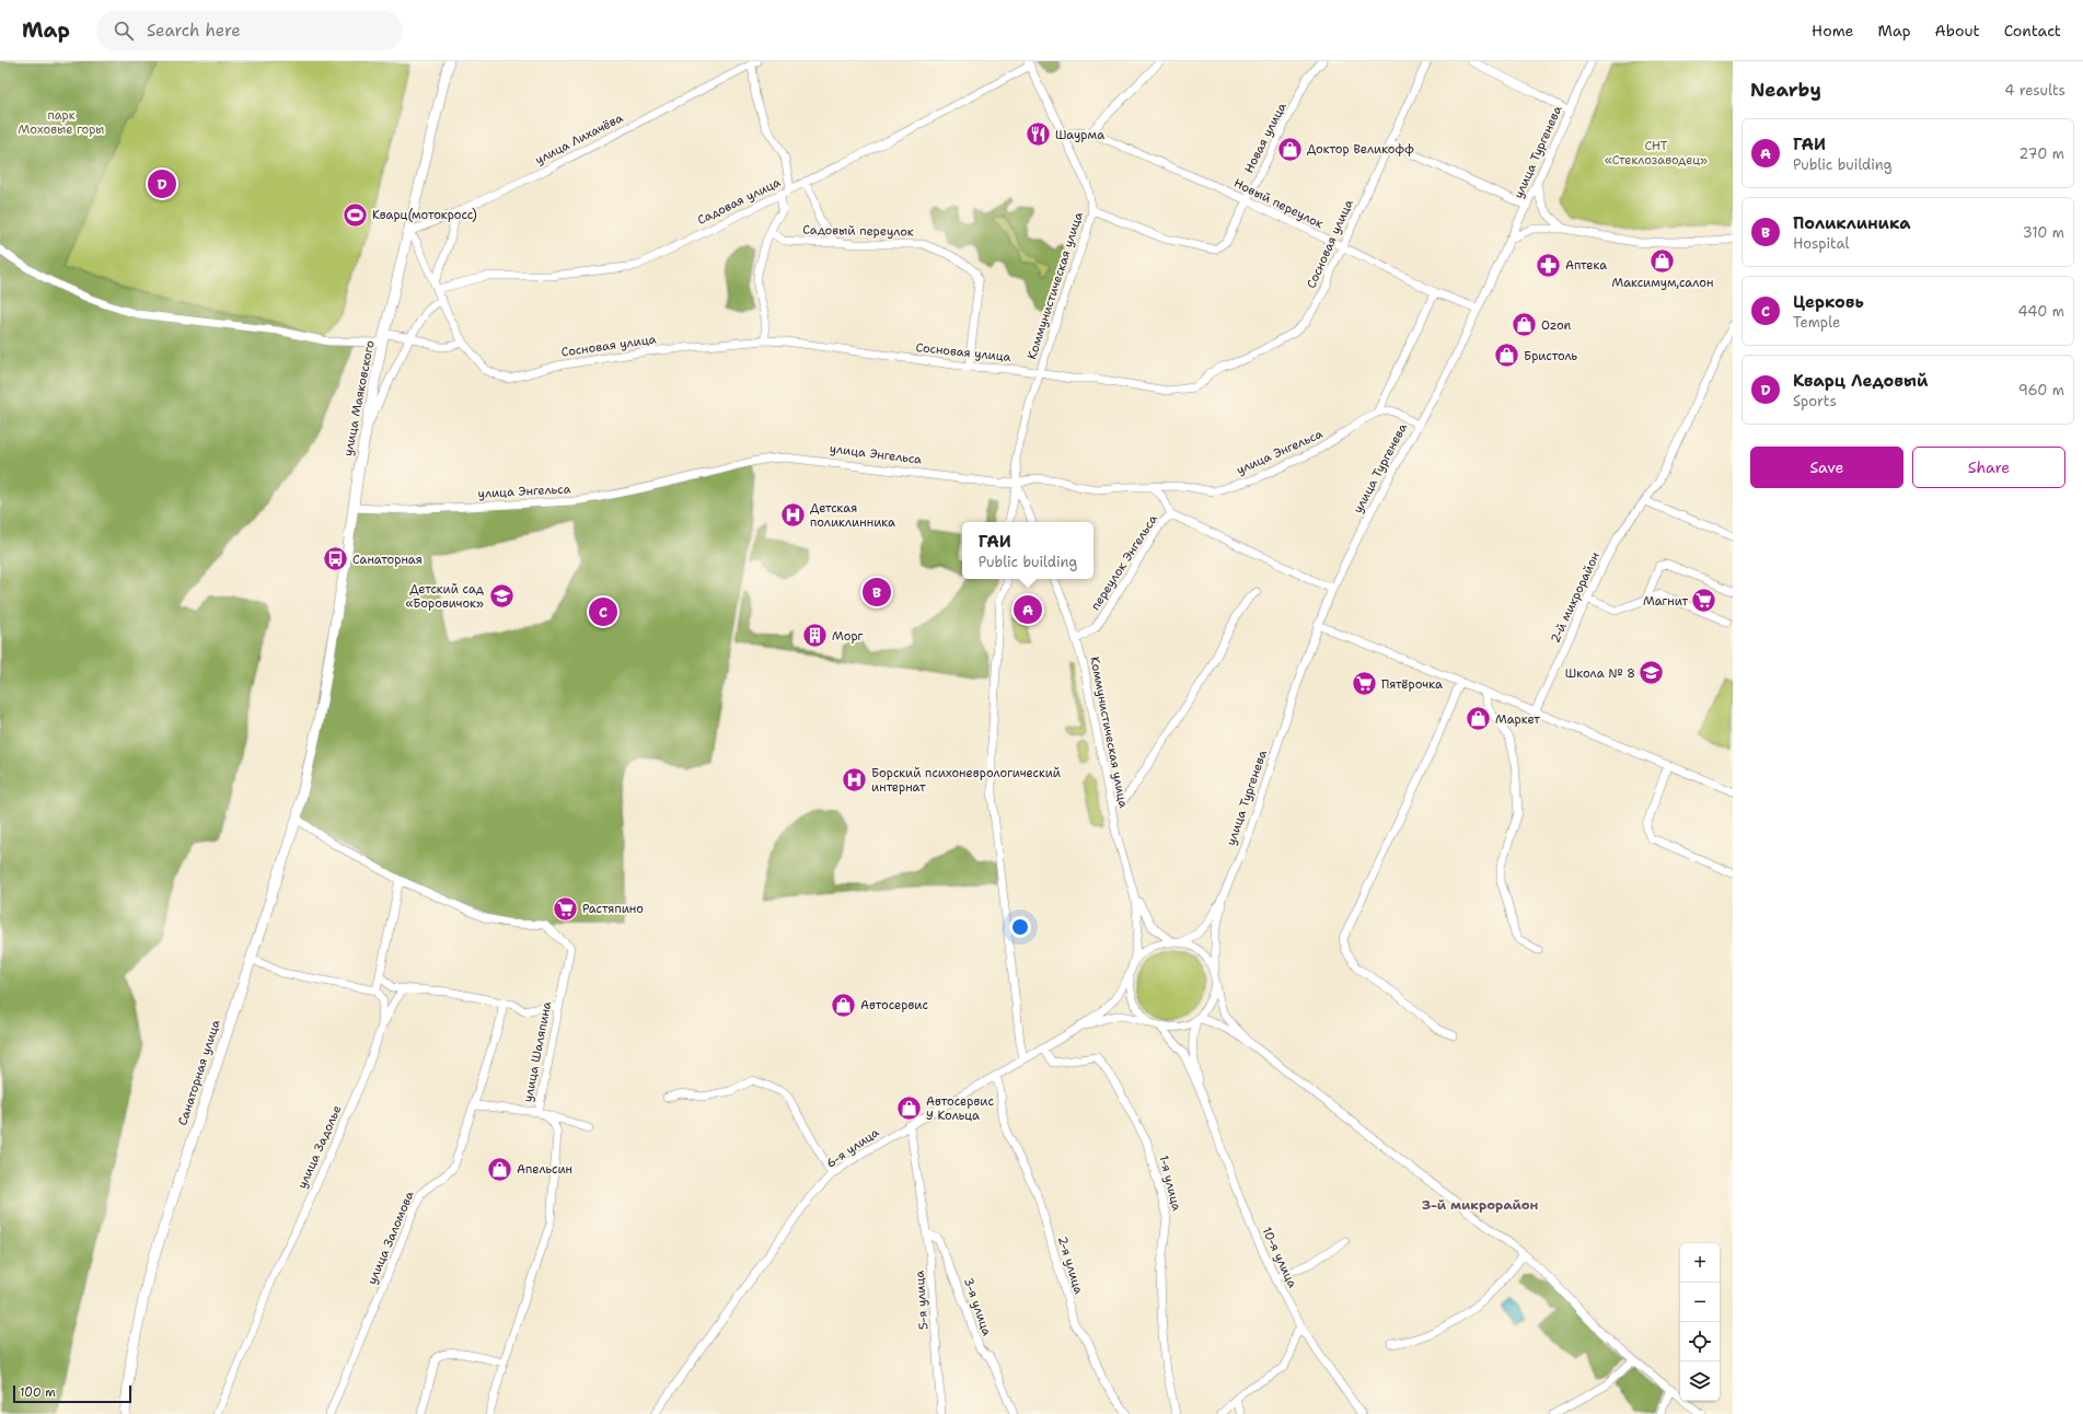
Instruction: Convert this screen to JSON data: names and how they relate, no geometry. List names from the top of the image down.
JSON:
{
  "streets": {
    "main road": ["улица Маяковского", "Санаторная улица"],
    "street": [
      "Новая улица",
      "улица Лихачёва",
      "улица Тургенева",
      "Садовая улица",
      "Новый переулок",
      "Садовый переулок",
      "Сосновая улица",
      "Коммунистическая улица",
      "улица Энгельса",
      "переулок Энгельса",
      "2-й микрорайон",
      "улица Шаляпина",
      "улица Задолье",
      "6-я улица",
      "1-я улица",
      "улица Заломова",
      "10-я улица",
      "2-я улица",
      "5-я улица",
      "3-я улица"
    ]
  },
  "crossings": [
    ["Новая улица", "Новый переулок"],
    ["Новая улица", "Коммунистическая улица"],
    ["улица Лихачёва", "Сосновая улица"],
    ["улица Лихачёва", "улица Маяковского"],
    ["улица Тургенева", "Новый переулок"],
    ["улица Тургенева", "Коммунистическая улица"],
    ["улица Тургенева", "улица Энгельса"],
    ["улица Тургенева", "10-я улица"],
    ["Садовая улица", "Сосновая улица"],
    ["Садовая улица", "Коммунистическая улица"],
    ["Новый переулок", "Сосновая улица"],
    ["Новый переулок", "Коммунистическая улица"],
    ["Садовый переулок", "Сосновая улица"],
    ["Сосновая улица", "Коммунистическая улица"],
    ["Сосновая улица", "улица Маяковского"],
    ["Коммунистическая улица", "улица Энгельса"],
    ["Коммунистическая улица", "переулок Энгельса"],
    ["Коммунистическая улица", "10-я улица"],
    ["улица Маяковского", "улица Энгельса"],
    ["улица Маяковского", "Санаторная улица"],
    ["6-я улица", "1-я улица"],
    ["6-я улица", "2-я улица"],
    ["6-я улица", "5-я улица"],
    ["5-я улица", "3-я улица"]
  ],
  "districts": ["3-й микрорайон"],
  "parks": ["парк Моховые горы", "СНТ «Стеклозаводец»"],
  "places": {
    "restaurant": ["Шаурма"],
    "shop": [
      "Доктор Великофф",
      "Максимум,салон",
      "Ozon",
      "Бристоль",
      "Маркет",
      "Автосервис",
      "Автосервис У Кольца",
      "Апельсин"
    ],
    "sports": ["Кварц(мотокросс)"],
    "pharmacy": ["Аптека"],
    "hospital": ["Детская поликлинника", "Борский психоневрологический интернат"],
    "bus stop": ["Санаторная"],
    "school or university": ["Детский сад «Боровичок»", "Школа № 8"],
    "supermarket": ["Магнит", "Пятёрочка", "Растяпино"],
    "building": ["Морг"]
  },
  "scale_bar": "100 m",
  "page": {
    "header": "Map",
    "search": "Search here",
    "nav": [
      "Home",
      "Map",
      "About",
      "Contact"
    ],
    "heading": ["Nearby", "4 results"],
    "list": [
      {
        "mark": "A",
        "name": "ГАИ",
        "note": "Public building",
        "value": "270 m"
      },
      {
        "mark": "B",
        "name": "Поликлиника",
        "note": "Hospital",
        "value": "310 m"
      },
      {
        "mark": "C",
        "name": "Церковь",
        "note": "Temple",
        "value": "440 m"
      },
      {
        "mark": "D",
        "name": "Кварц Ледовый",
        "note": "Sports",
        "value": "960 m"
      }
    ],
    "pins": [
      "D",
      "B",
      "A",
      "C"
    ],
    "buttons": ["Save", "Share"],
    "popup": ["ГАИ", "Public building"],
    "map_buttons": ["+", "−"],
    "scale": "100 m"
  }
}
